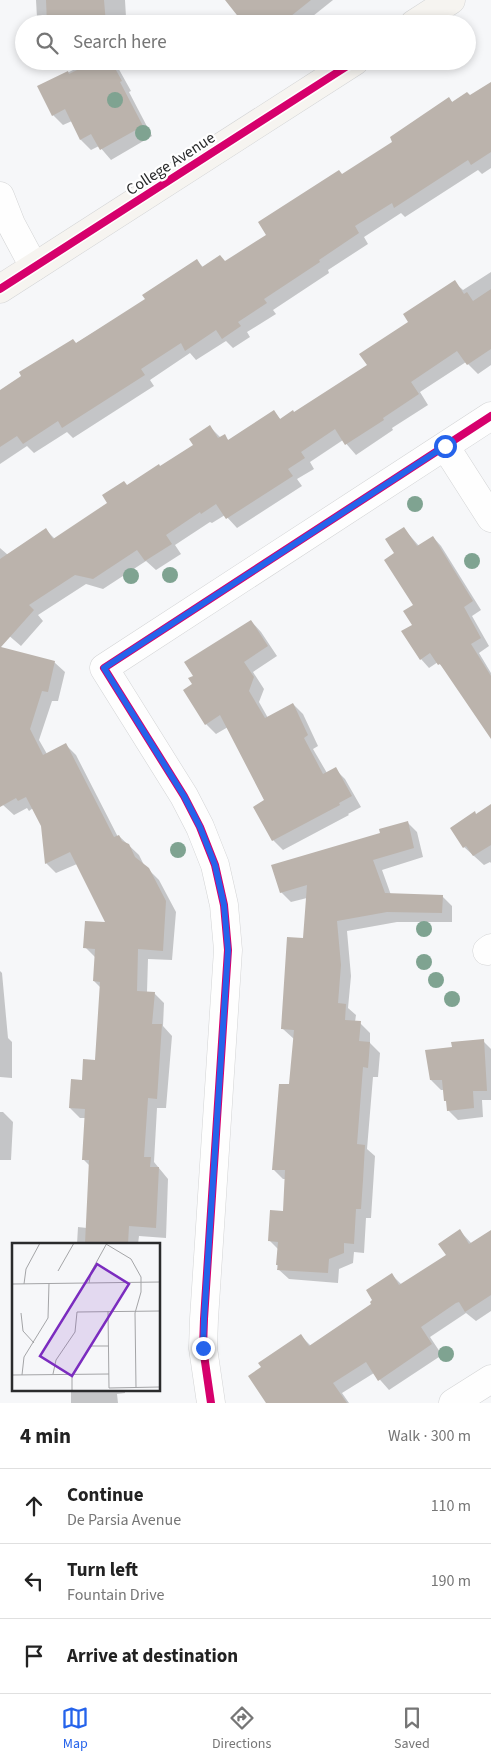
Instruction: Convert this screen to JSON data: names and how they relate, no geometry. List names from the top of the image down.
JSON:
{
  "streets": {
    "street": ["College Avenue"]
  },
  "page": {
    "search": "Search here",
    "heading": ["4 min", "Walk · 300 m"],
    "list": [
      ["Continue", "De Parsia Avenue", "110 m"],
      ["Turn left", "Fountain Drive", "190 m"],
      "Arrive at destination"
    ],
    "nav": ["Map", "Directions", "Saved"]
  }
}
